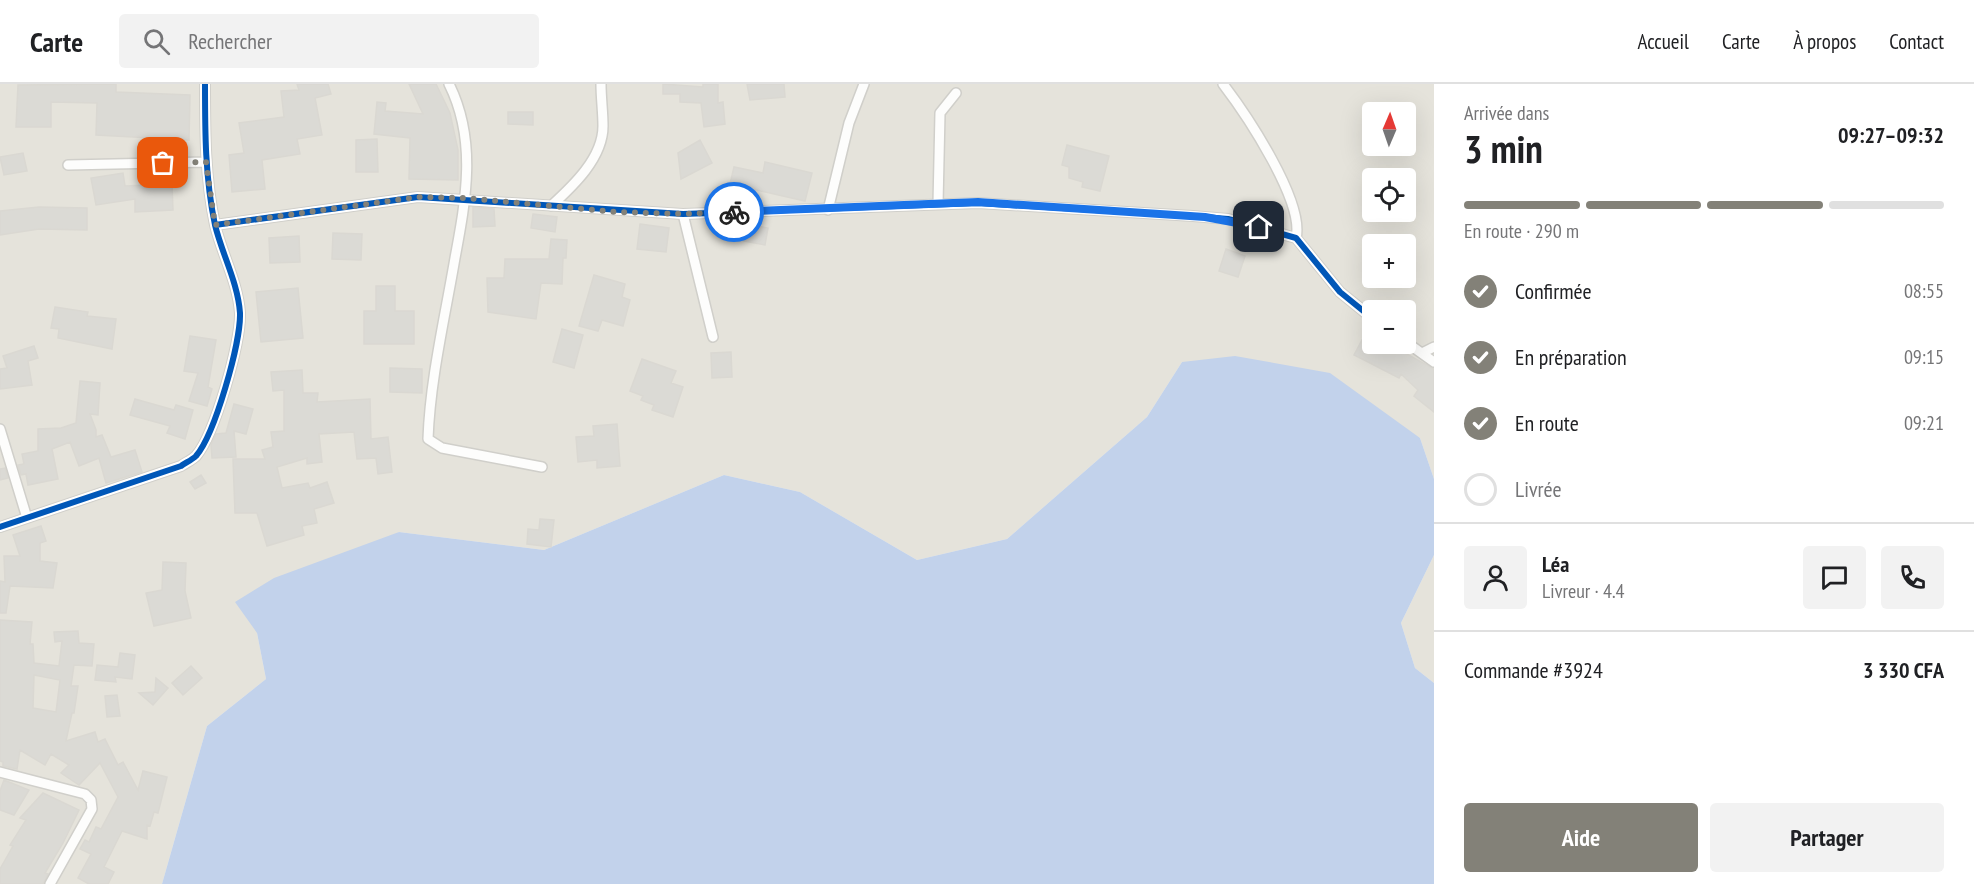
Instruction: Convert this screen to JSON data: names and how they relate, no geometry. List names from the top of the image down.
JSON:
{
  "north": "top",
  "page": {
    "header": "Carte",
    "search": "Rechercher",
    "nav": [
      "Accueil",
      "Carte",
      "À propos",
      "Contact"
    ],
    "heading": ["3 min", "Arrivée dans", "09:27–09:32"],
    "panel": [
      "Léa",
      "Livreur · 4.4",
      "Commande #3924",
      "3 330 CFA"
    ],
    "map_buttons": ["+", "−"],
    "bar": "En route · 290 m",
    "list": [
      ["Confirmée", "08:55"],
      ["En préparation", "09:15"],
      ["En route", "09:21"],
      "Livrée"
    ],
    "buttons": ["Aide", "Partager"]
  }
}
